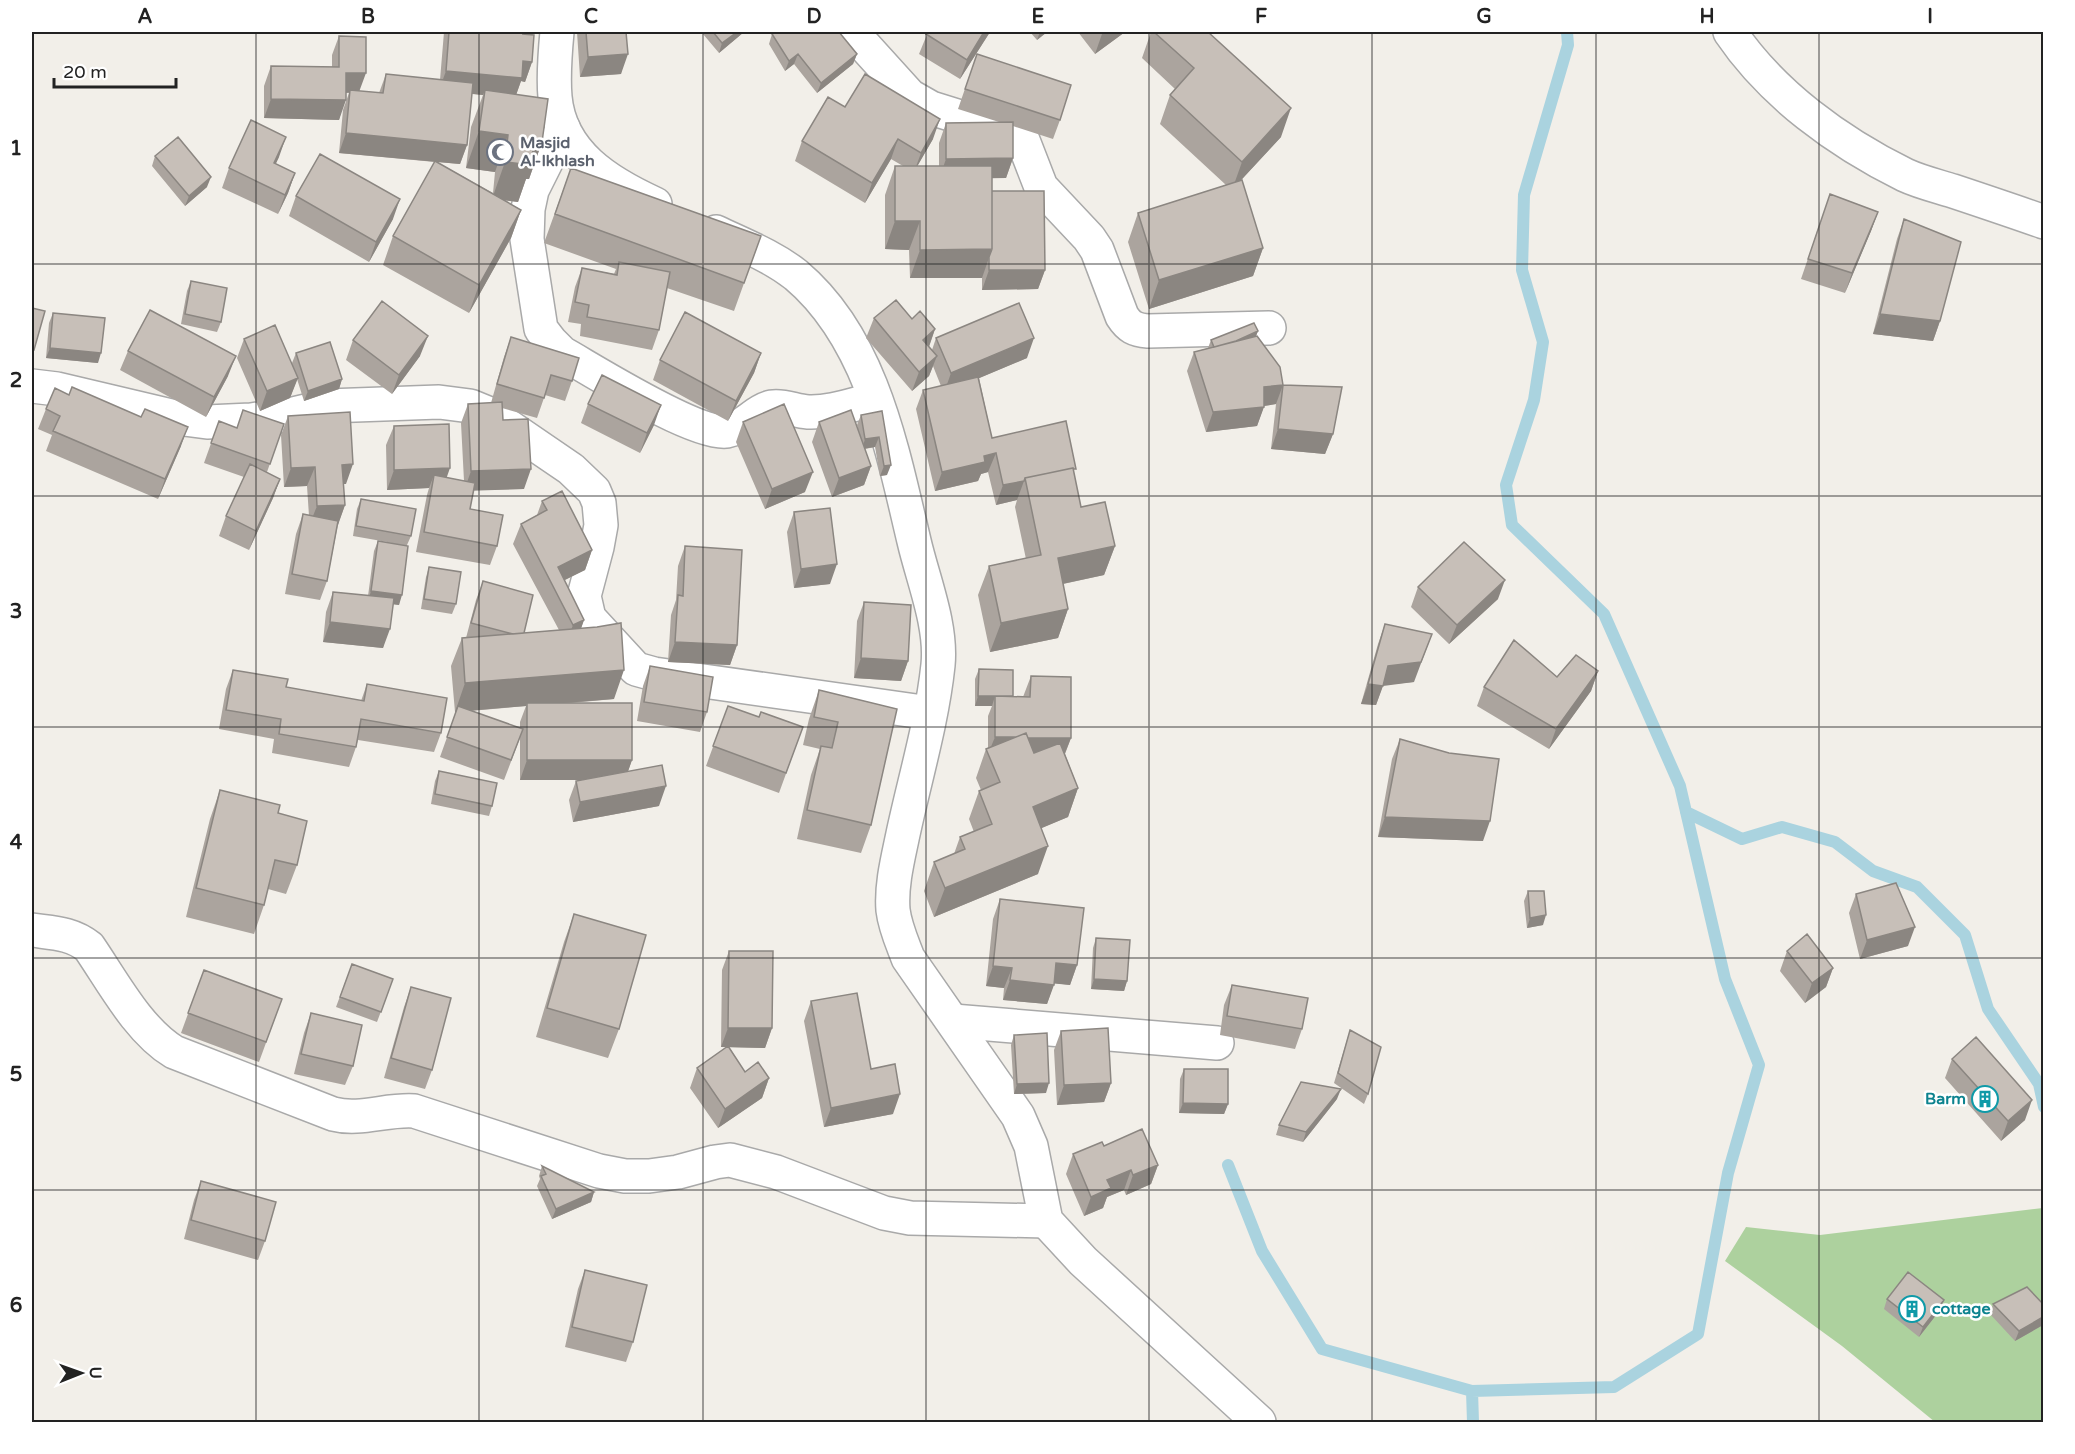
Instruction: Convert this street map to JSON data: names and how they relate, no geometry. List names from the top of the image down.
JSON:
{
  "places": {
    "mosque": ["Masjid Al-Ikhlash"],
    "building": ["Barm", "cottage"]
  },
  "scale_bar": "20 m",
  "north": "right",
  "grid": {
    "columns": [
      "A",
      "B",
      "C",
      "D",
      "E",
      "F",
      "G",
      "H",
      "I"
    ],
    "rows": [
      "1",
      "2",
      "3",
      "4",
      "5",
      "6"
    ]
  }
}
